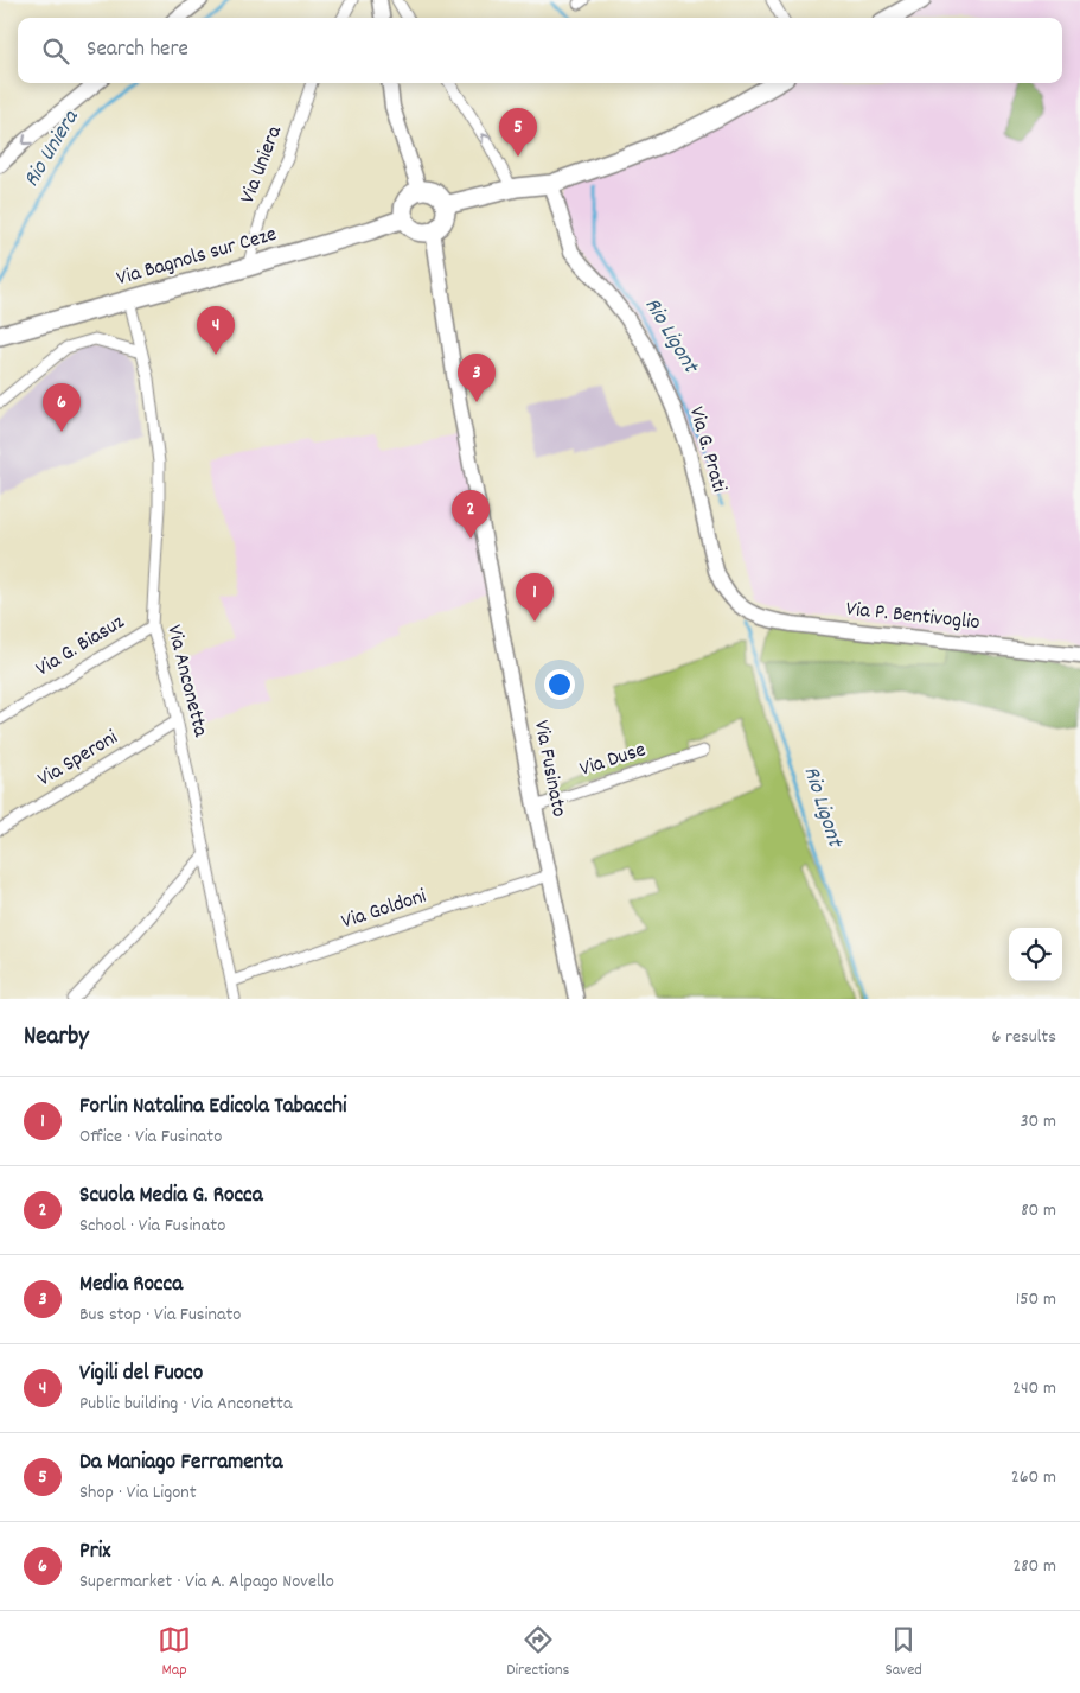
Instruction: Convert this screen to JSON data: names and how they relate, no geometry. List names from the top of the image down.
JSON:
{
  "streets": {
    "main road": ["Via Bagnols sur Ceze"],
    "street": [
      "Via Uniera",
      "Via G. Prati",
      "Via P. Bentivoglio",
      "Via G. Biasuz",
      "Via Anconetta",
      "Via Speroni",
      "Via Duse",
      "Via Fusinato",
      "Via Goldoni"
    ]
  },
  "crossings": [
    ["Via Uniera", "Via Bagnols sur Ceze"],
    ["Via Bagnols sur Ceze", "Via Anconetta"],
    ["Via Bagnols sur Ceze", "Via Fusinato"],
    ["Via G. Prati", "Via P. Bentivoglio"],
    ["Via G. Biasuz", "Via Anconetta"],
    ["Via Anconetta", "Via Speroni"],
    ["Via Anconetta", "Via Goldoni"],
    ["Via Duse", "Via Fusinato"],
    ["Via Fusinato", "Via Goldoni"]
  ],
  "water": ["Rio Uniera", "Rio Ligont"],
  "page": {
    "search": "Search here",
    "pins": [
      "5",
      "4",
      "3",
      "6",
      "2",
      "1"
    ],
    "heading": ["Nearby", "6 results"],
    "list": [
      {
        "mark": "1",
        "name": "Forlin Natalina Edicola Tabacchi",
        "note": "Office · Via Fusinato",
        "value": "30 m"
      },
      {
        "mark": "2",
        "name": "Scuola Media G. Rocca",
        "note": "School · Via Fusinato",
        "value": "80 m"
      },
      {
        "mark": "3",
        "name": "Media Rocca",
        "note": "Bus stop · Via Fusinato",
        "value": "150 m"
      },
      {
        "mark": "4",
        "name": "Vigili del Fuoco",
        "note": "Public building · Via Anconetta",
        "value": "240 m"
      },
      {
        "mark": "5",
        "name": "Da Maniago Ferramenta",
        "note": "Shop · Via Ligont",
        "value": "260 m"
      },
      {
        "mark": "6",
        "name": "Prix",
        "note": "Supermarket · Via A. Alpago Novello",
        "value": "280 m"
      }
    ],
    "nav": ["Map", "Directions", "Saved"]
  }
}
